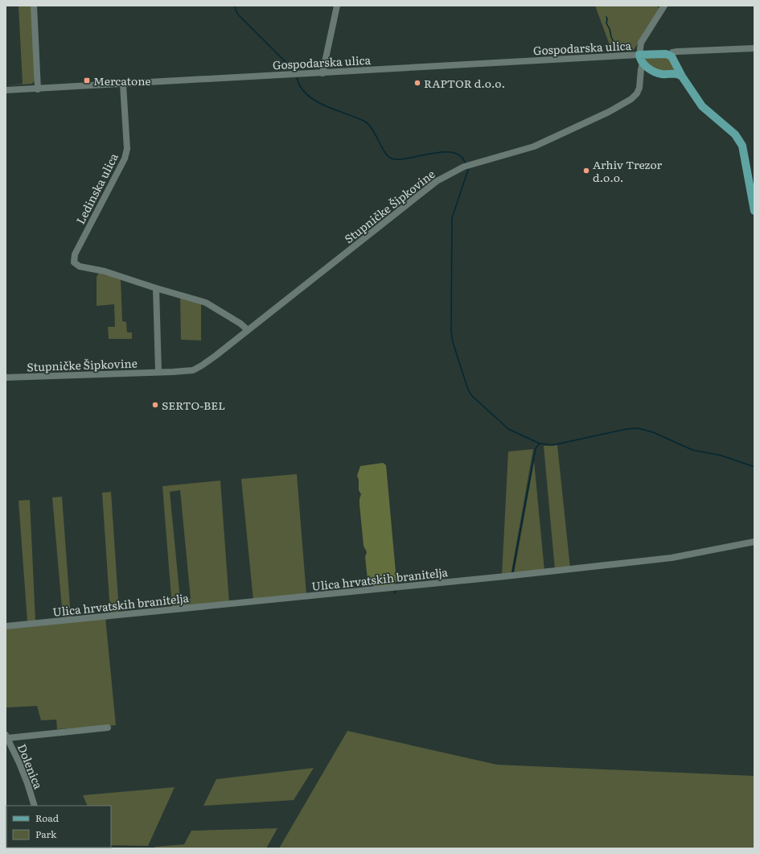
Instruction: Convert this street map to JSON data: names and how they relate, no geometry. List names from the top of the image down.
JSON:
{
  "streets": {
    "street": [
      "Gospodarska ulica",
      "Ledinska ulica",
      "Stupničke Šipkovine",
      "Ulica hrvatskih branitelja",
      "Dolenica"
    ]
  },
  "crossings": [
    ["Gospodarska ulica", "Ledinska ulica"]
  ],
  "places": {
    "transit": ["Mercatone"],
    "other": ["RAPTOR d.o.o.", "Arhiv Trezor d.o.o.", "SERTO-BEL"]
  },
  "legend": ["Road", "Park"]
}
